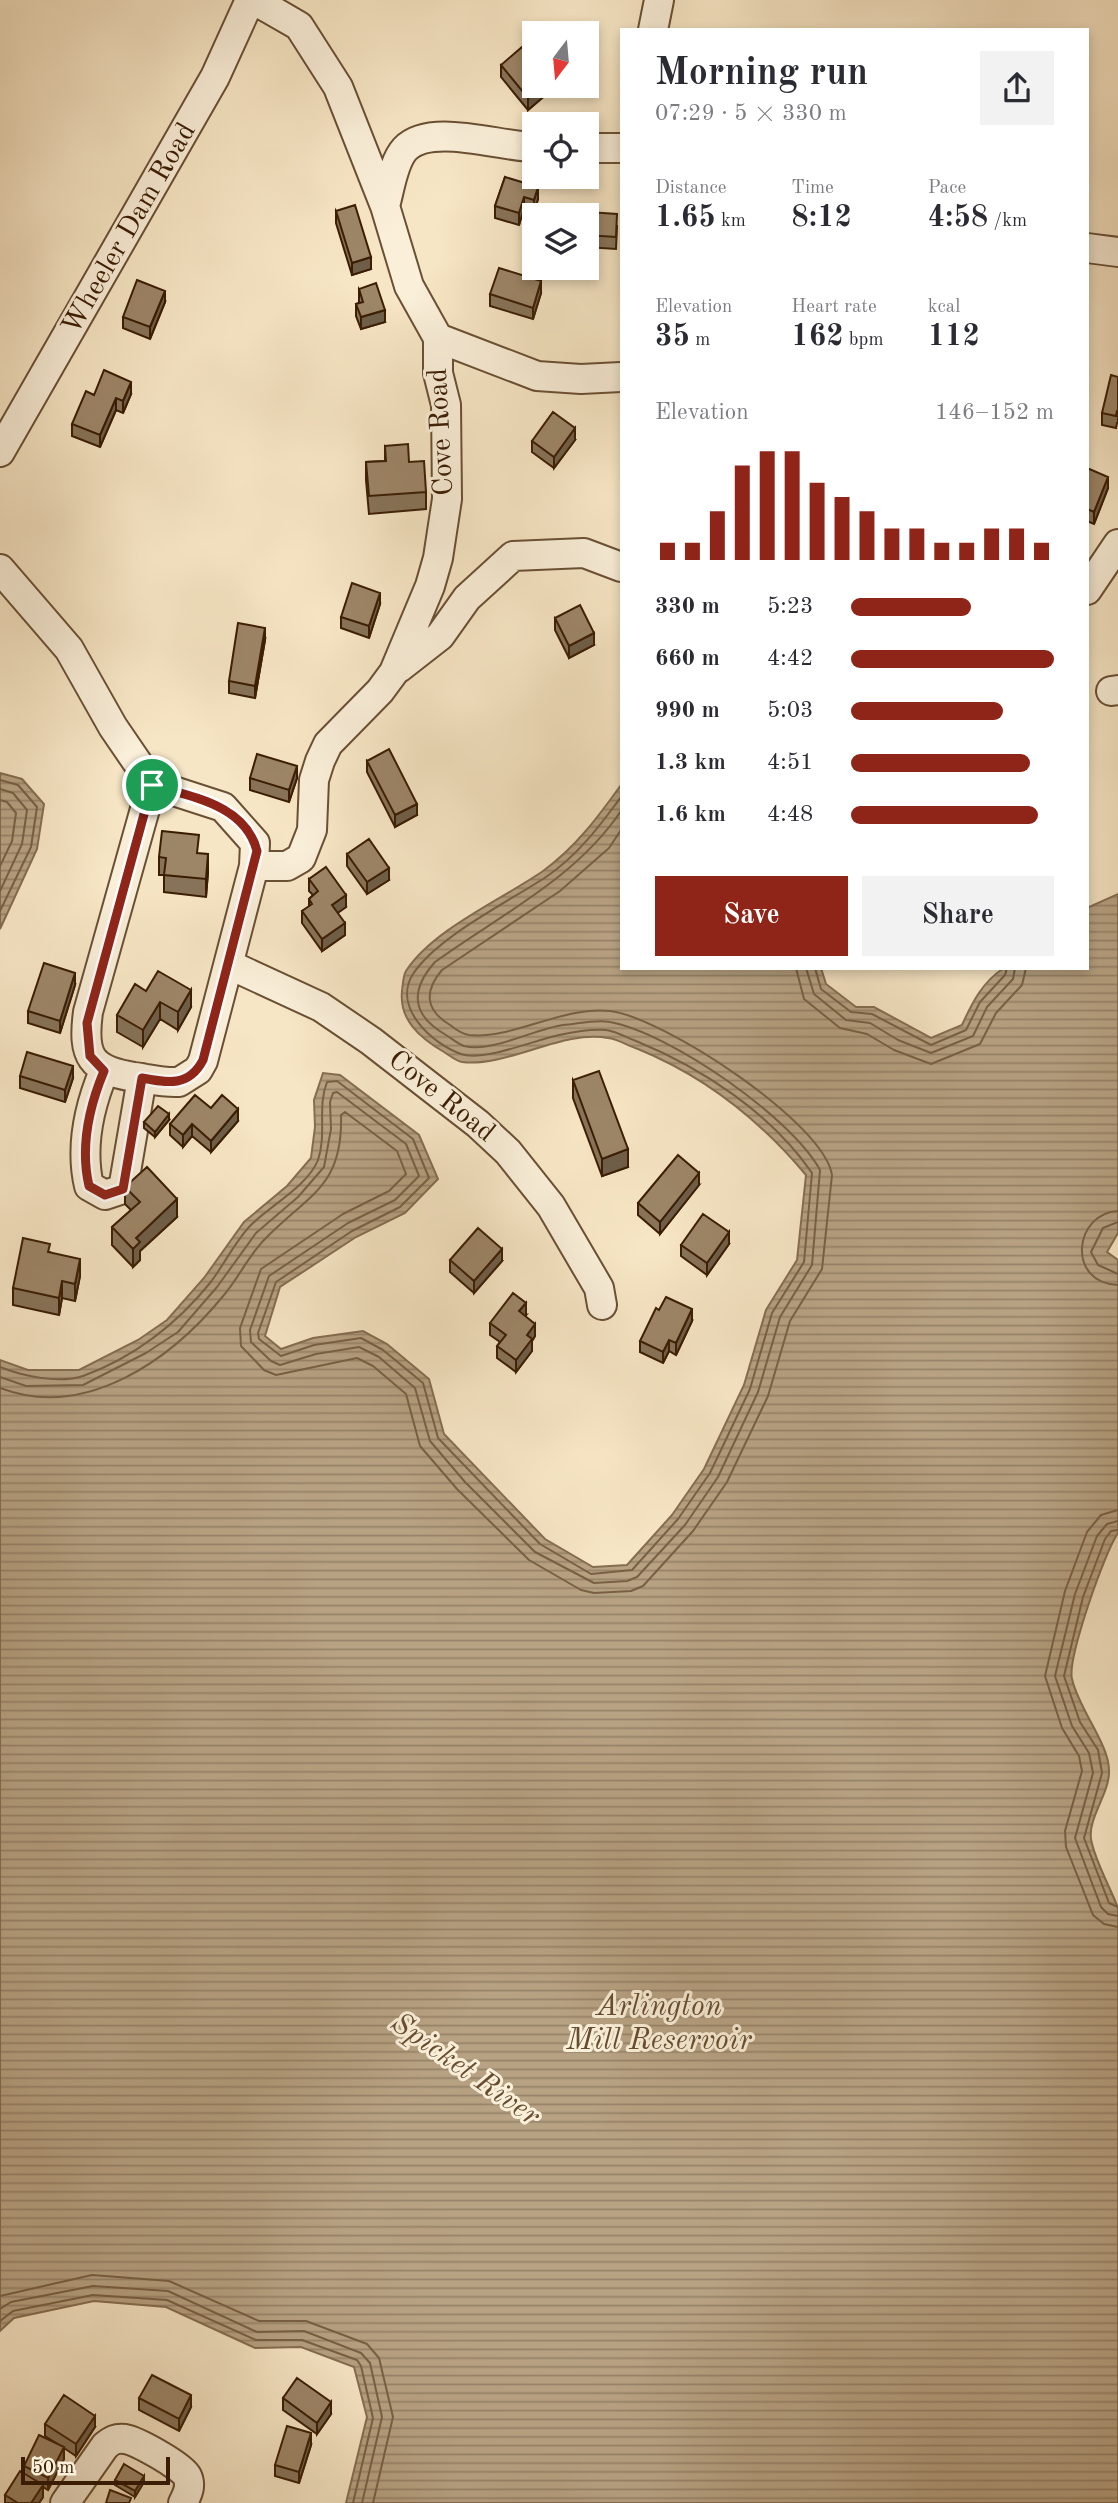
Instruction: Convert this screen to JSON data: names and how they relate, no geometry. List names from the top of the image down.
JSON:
{
  "streets": {
    "street": ["Wheeler Dam Road", "Cove Road"]
  },
  "crossings": [
    ["Wheeler Dam Road", "Cove Road"]
  ],
  "water": ["Arlington Mill Reservoir", "Spicket River"],
  "scale_bar": "50 m",
  "north": "bottom",
  "page": {
    "heading": ["Morning run", "07:29 · 5 × 330 m"],
    "stats": [
      ["Distance", "1.65 km"],
      ["Time", "8:12"],
      ["Pace", "4:58 /km"],
      ["Elevation", "35 m"],
      ["Heart rate", "162 bpm"],
      ["kcal", "112"]
    ],
    "chart": ["Elevation", "146–152 m"],
    "list": [
      {
        "name": "330 m",
        "note": "5:23"
      },
      {
        "name": "660 m",
        "note": "4:42"
      },
      {
        "name": "990 m",
        "note": "5:03"
      },
      {
        "name": "1.3 km",
        "note": "4:51"
      },
      {
        "name": "1.6 km",
        "note": "4:48"
      }
    ],
    "buttons": ["Save", "Share"],
    "scale": "50 m"
  }
}
